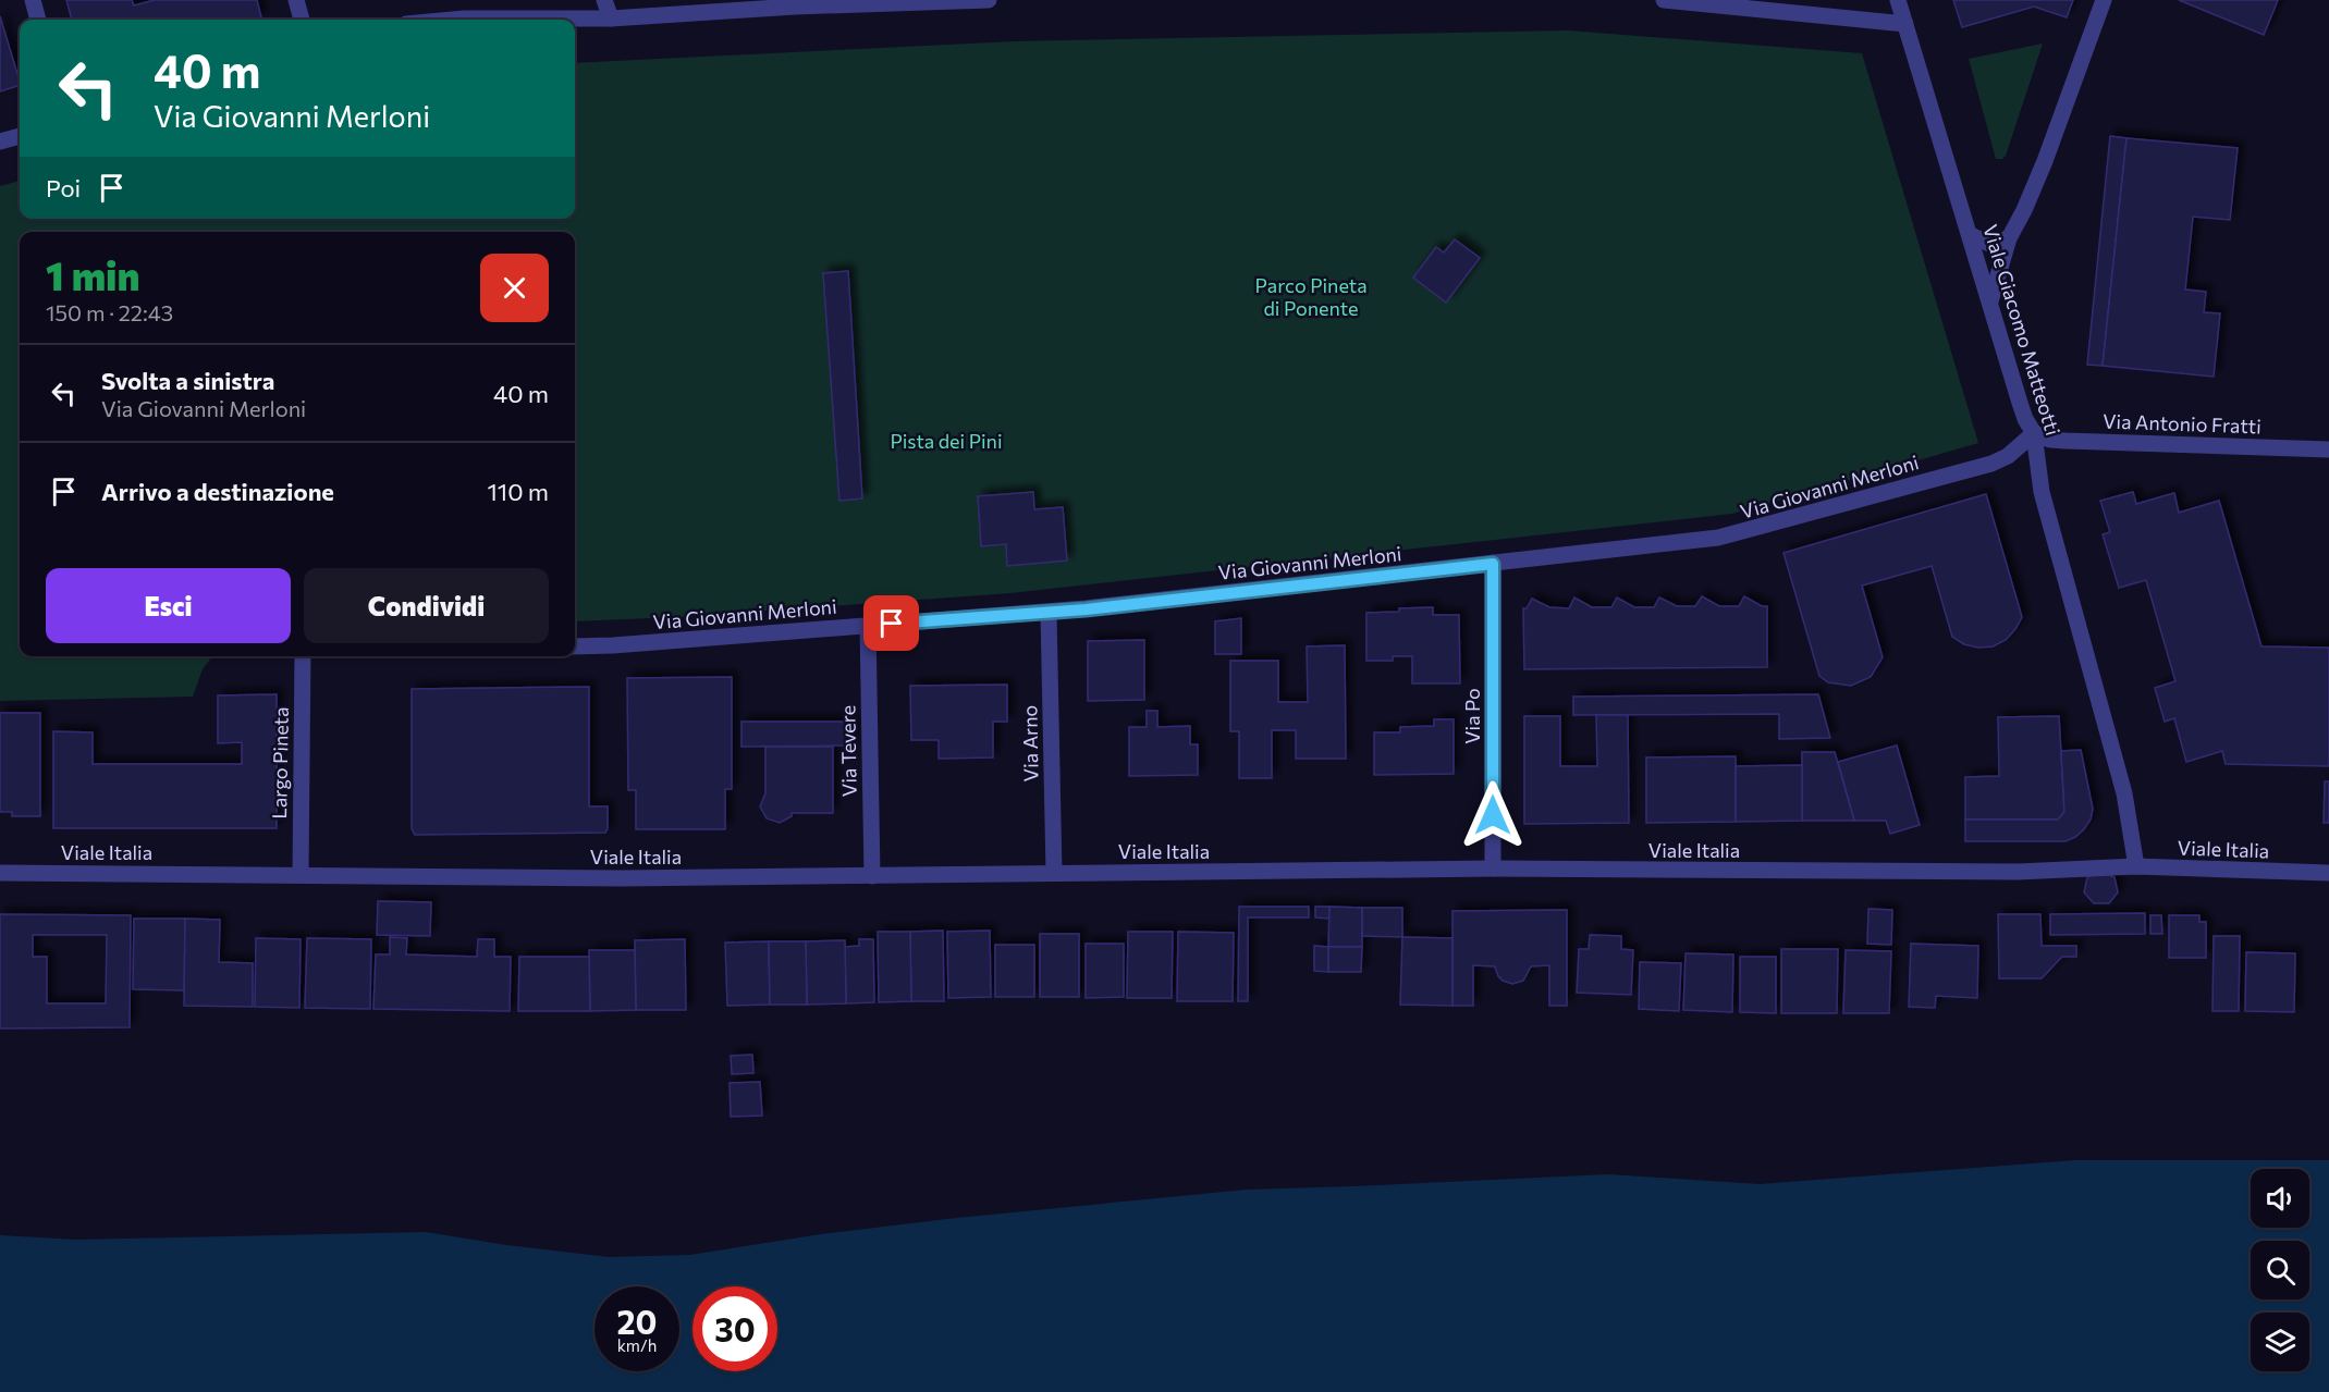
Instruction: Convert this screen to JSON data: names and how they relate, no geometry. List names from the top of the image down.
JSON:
{
  "streets": {
    "street": [
      "Viale Giacomo Matteotti",
      "Via Antonio Fratti",
      "Via Giovanni Merloni",
      "Via Po",
      "Via Arno",
      "Via Tevere",
      "Largo Pineta",
      "Viale Italia"
    ]
  },
  "crossings": [
    ["Viale Giacomo Matteotti", "Via Antonio Fratti"],
    ["Viale Giacomo Matteotti", "Via Giovanni Merloni"],
    ["Viale Giacomo Matteotti", "Viale Italia"],
    ["Via Antonio Fratti", "Via Giovanni Merloni"],
    ["Via Giovanni Merloni", "Via Po"],
    ["Via Giovanni Merloni", "Via Arno"],
    ["Via Giovanni Merloni", "Via Tevere"],
    ["Via Po", "Viale Italia"],
    ["Via Arno", "Viale Italia"],
    ["Via Tevere", "Viale Italia"],
    ["Largo Pineta", "Viale Italia"]
  ],
  "parks": ["Parco Pineta di Ponente", "Pista dei Pini"],
  "page": {
    "turn": ["40 m", "Via Giovanni Merloni"],
    "then": "Poi",
    "heading": ["1 min", "150 m · 22:43"],
    "list": [
      {
        "name": "Svolta a sinistra",
        "note": "Via Giovanni Merloni",
        "value": "40 m"
      },
      {
        "name": "Arrivo a destinazione",
        "value": "110 m"
      }
    ],
    "buttons": ["Esci", "Condividi"],
    "speed": "20 km/h",
    "limit": "30"
  }
}
